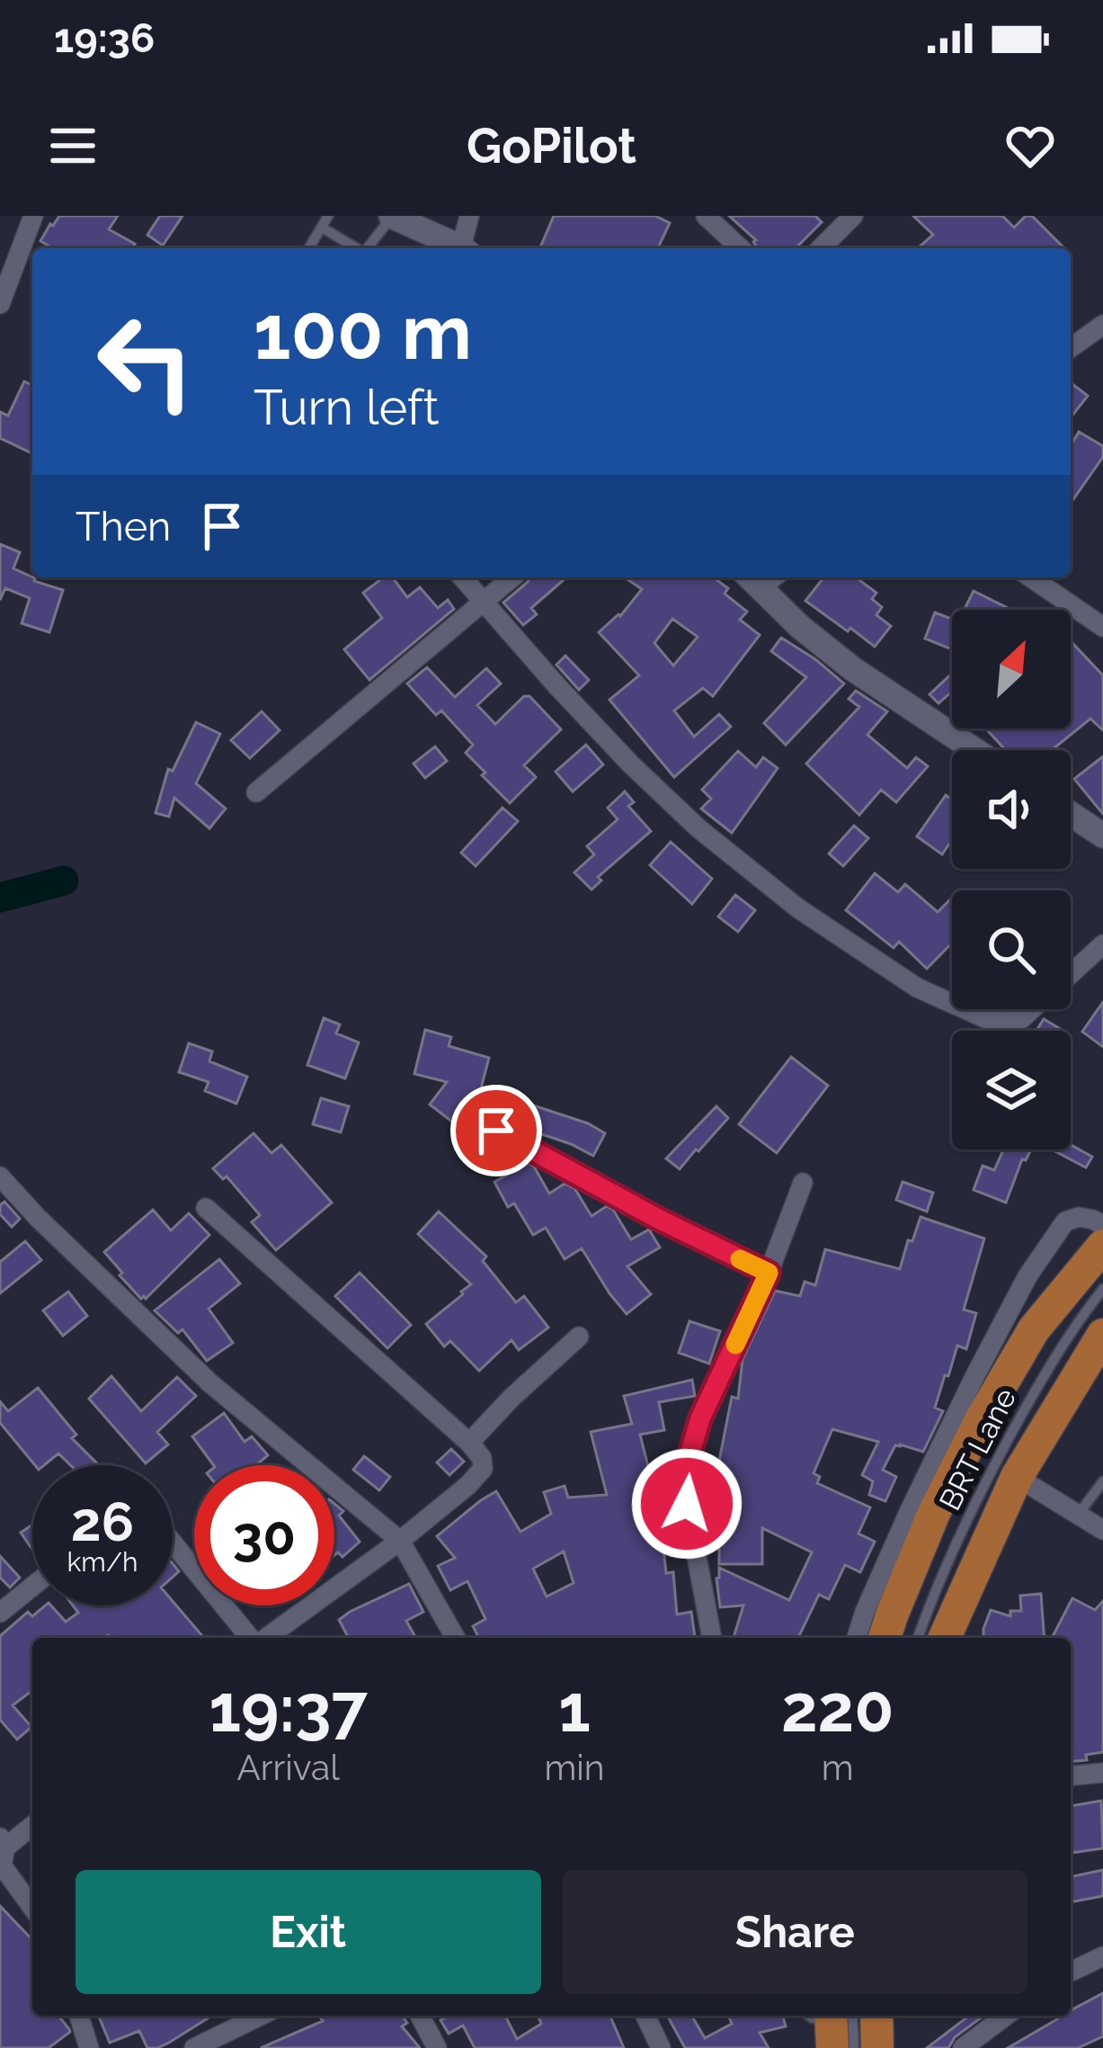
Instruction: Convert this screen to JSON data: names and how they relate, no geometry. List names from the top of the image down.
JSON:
{
  "streets": {
    "lane": ["BRT Lane"]
  },
  "north": "top right",
  "page": {
    "status": "19:36",
    "header": "GoPilot",
    "turn": ["100 m", "Turn left"],
    "then": "Then",
    "speed": "26 km/h",
    "limit": "30",
    "eta": [
      "19:37",
      "Arrival",
      "1",
      "min",
      "220",
      "m"
    ],
    "buttons": ["Exit", "Share"]
  }
}
